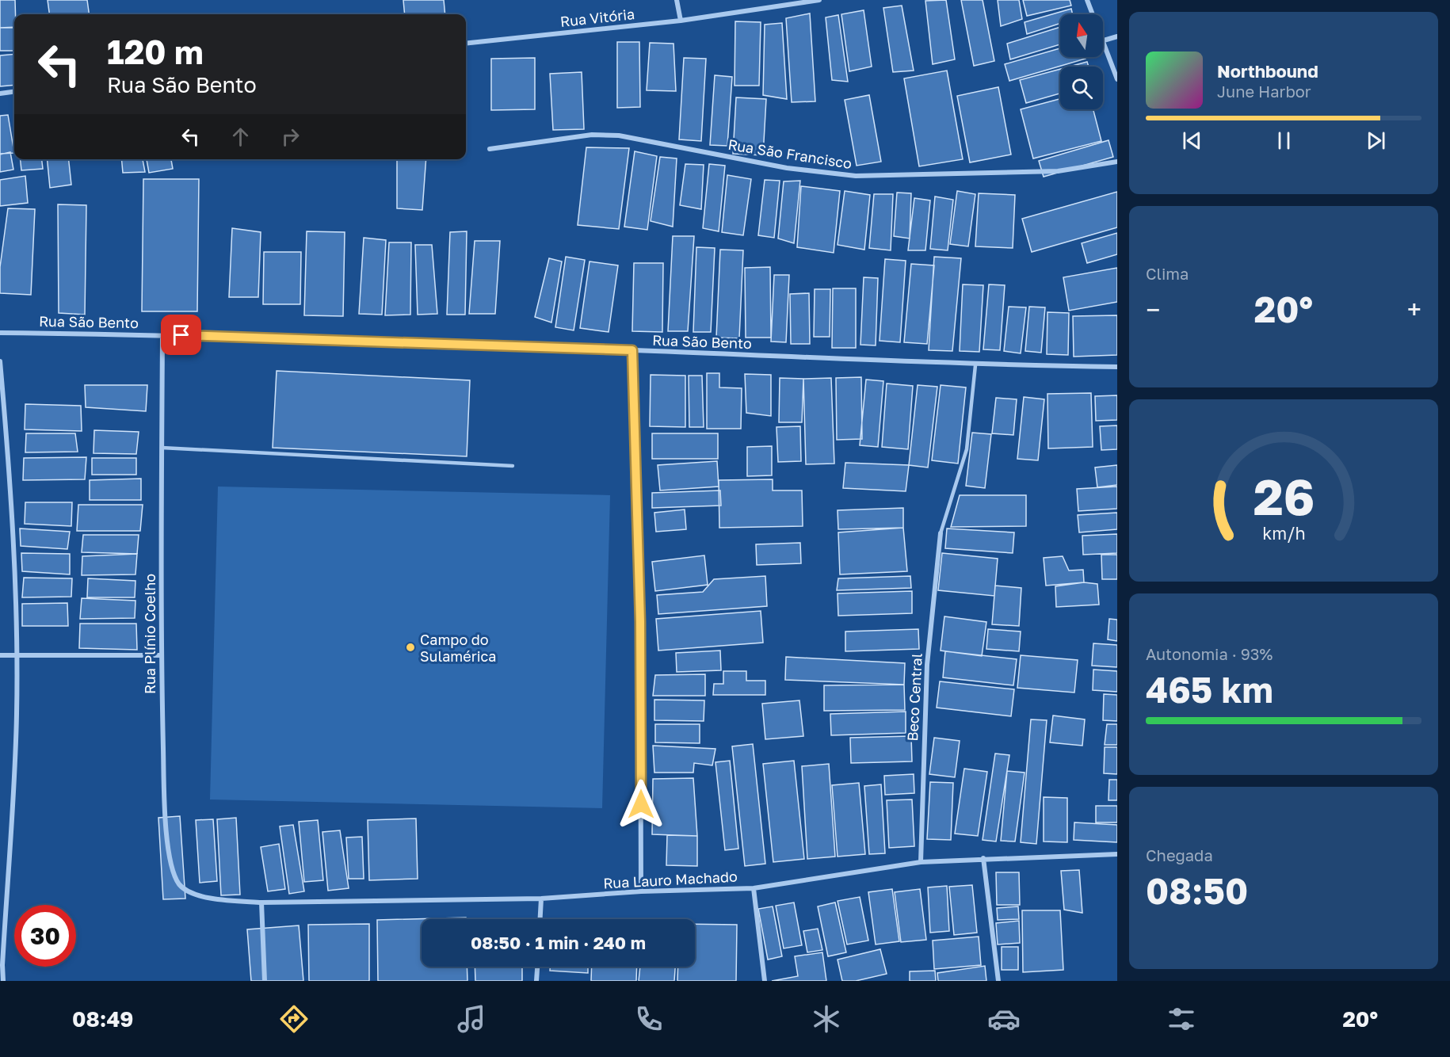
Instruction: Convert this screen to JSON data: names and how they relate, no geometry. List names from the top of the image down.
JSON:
{
  "streets": {
    "street": [
      "Rua Vitória",
      "Rua São Francisco",
      "Rua São Bento",
      "Rua Plínio Coelho",
      "Beco Central",
      "Rua Lauro Machado"
    ]
  },
  "crossings": [
    ["Rua São Bento", "Rua Plínio Coelho"],
    ["Rua Plínio Coelho", "Rua Lauro Machado"],
    ["Beco Central", "Rua Lauro Machado"]
  ],
  "places": ["Campo do Sulamérica"],
  "north": "top",
  "page": {
    "turn": ["120 m", "Rua São Bento"],
    "song": ["Northbound", "June Harbor"],
    "tile": [
      "Clima",
      ["Autonomia · 93%", "465 km"],
      ["Chegada", "08:50"]
    ],
    "heat": ["−", "20°", "+"],
    "limit": "30",
    "trip": "08:50 · 1 min · 240 m",
    "tabs": ["08:49", "20°"],
    "gauge": ["26", "km/h"]
  }
}
